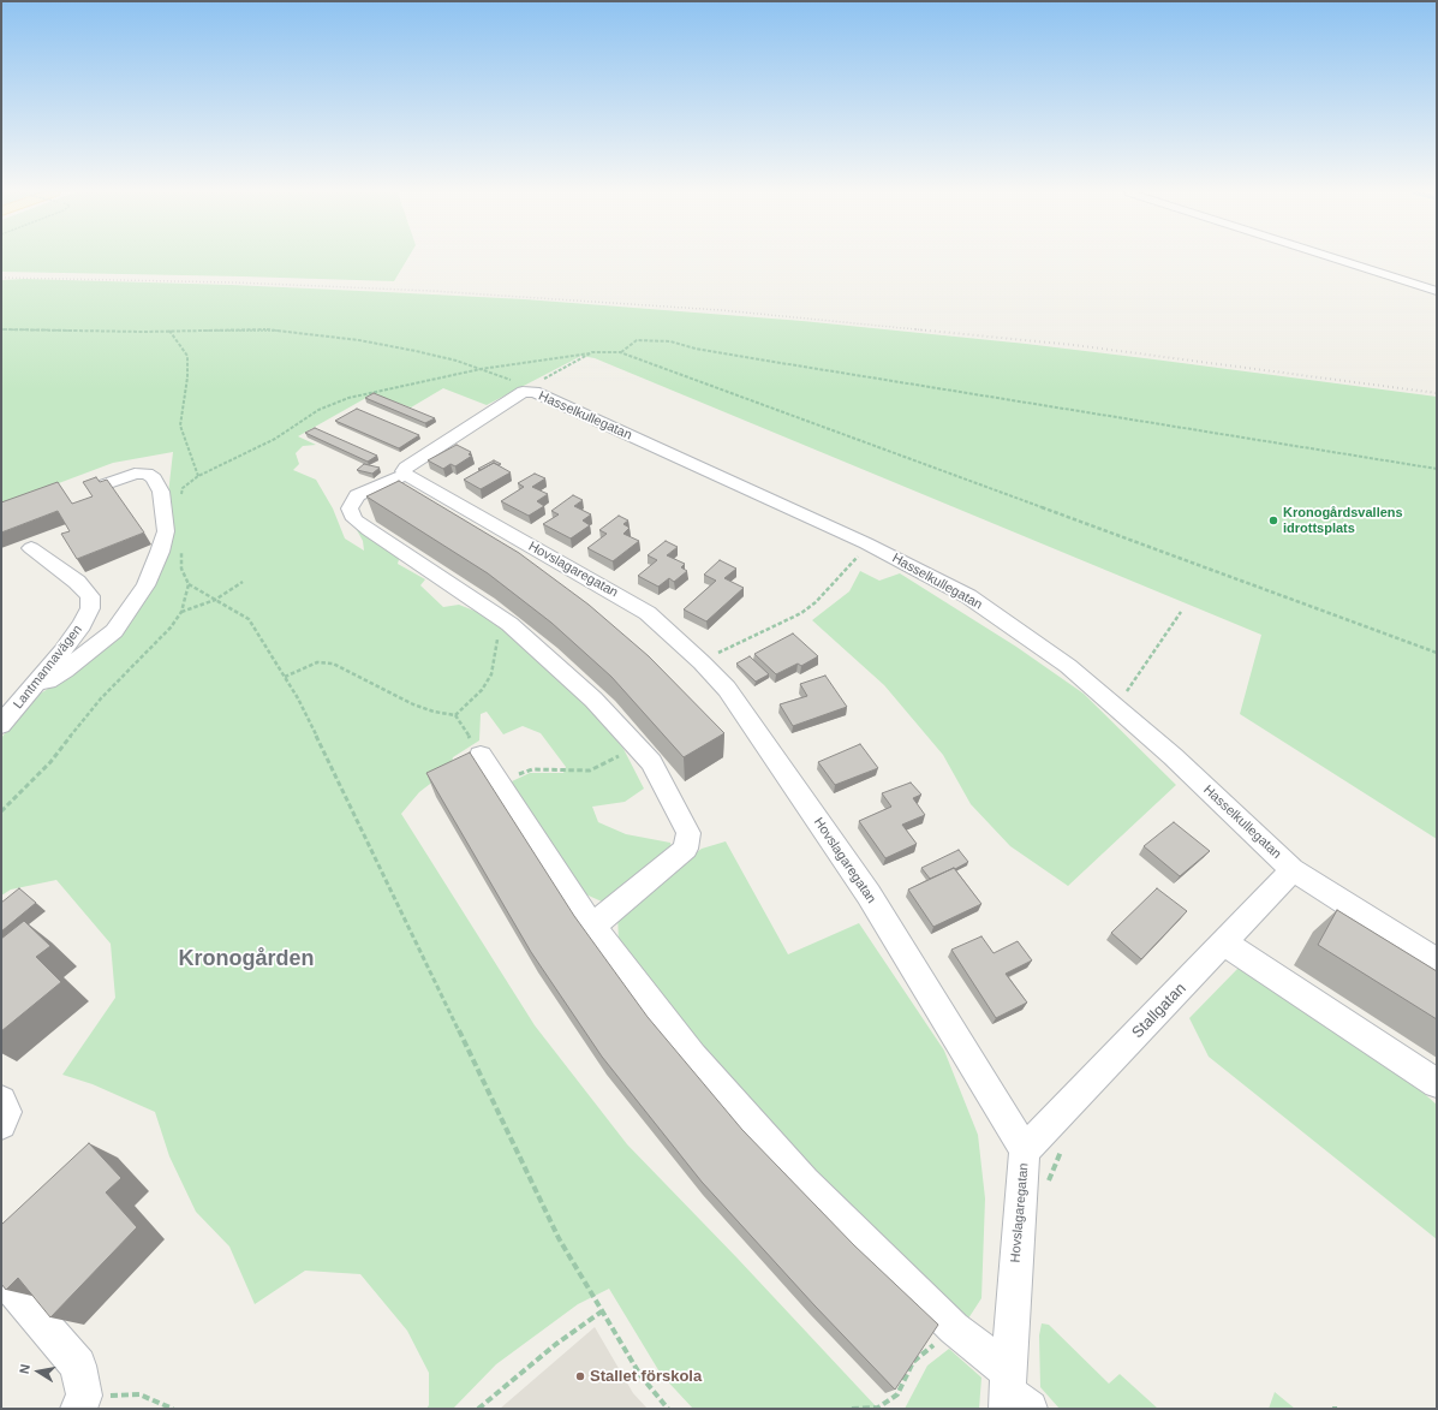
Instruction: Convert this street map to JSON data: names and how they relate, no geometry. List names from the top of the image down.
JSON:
{
  "streets": {
    "street": [
      "Hasselkullegatan",
      "Hovslagaregatan",
      "Lantmannavägen",
      "Stallgatan"
    ]
  },
  "crossings": [
    ["Hasselkullegatan", "Hovslagaregatan"],
    ["Hasselkullegatan", "Stallgatan"],
    ["Hovslagaregatan", "Stallgatan"]
  ],
  "districts": ["Kronogården"],
  "places": ["Kronogårdsvallens idrottsplats", "Stallet förskola"],
  "north": "left"
}
